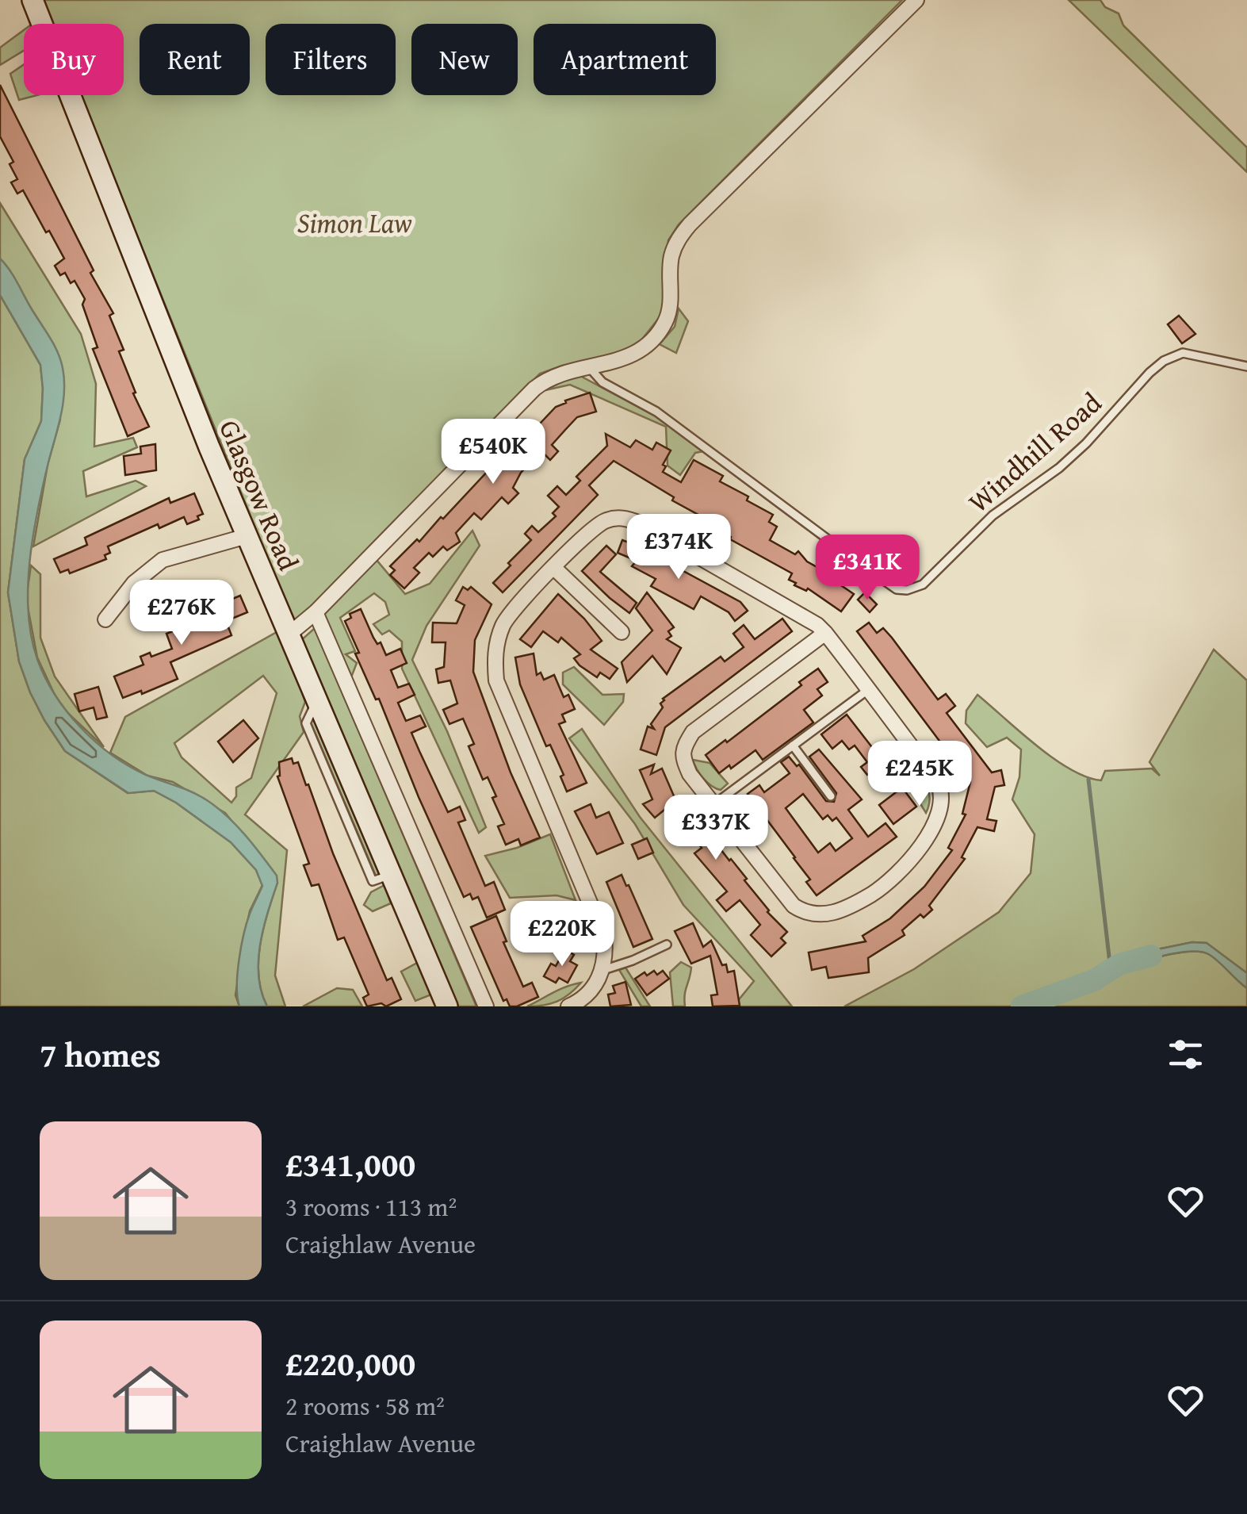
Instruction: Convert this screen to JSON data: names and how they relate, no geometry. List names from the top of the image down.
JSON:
{
  "streets": {
    "main road": ["Glasgow Road"],
    "lane": ["Windhill Road"]
  },
  "parks": ["Simon Law"],
  "page": {
    "chip": [
      "Buy",
      "Rent",
      "Filters",
      "New",
      "Apartment"
    ],
    "price": [
      "£540K",
      "£374K",
      "£341K",
      "£276K",
      "£245K",
      "£337K",
      "£220K"
    ],
    "heading": "7 homes",
    "list": [
      {
        "name": "£341,000",
        "note": "3 rooms · 113 m² · Craighlaw Avenue"
      },
      {
        "name": "£220,000",
        "note": "2 rooms · 58 m² · Craighlaw Avenue"
      }
    ]
  }
}
